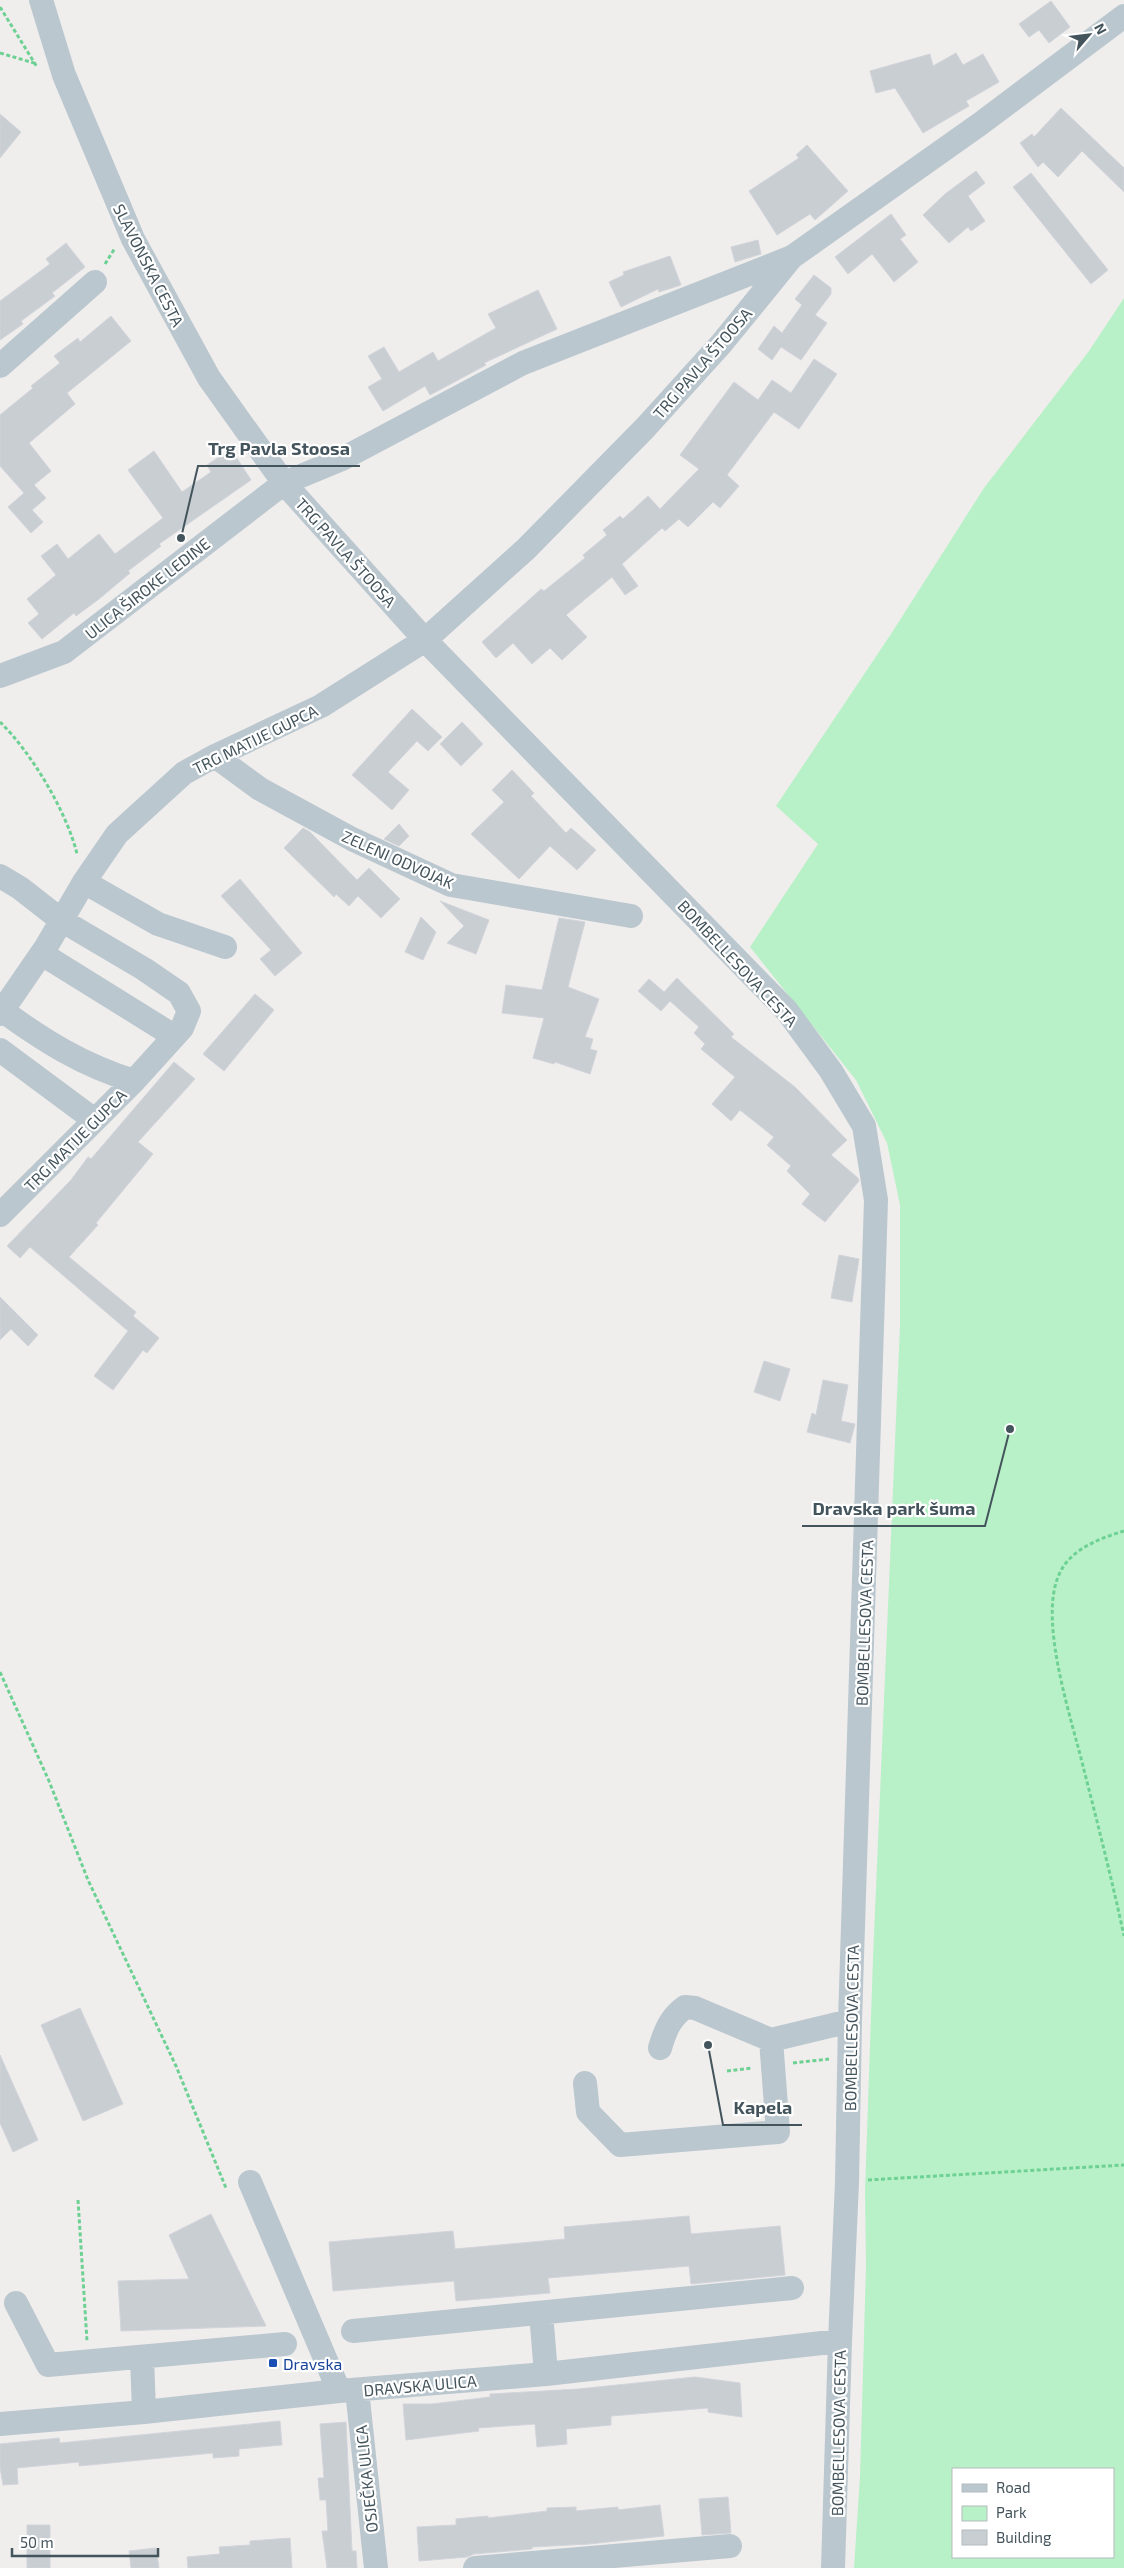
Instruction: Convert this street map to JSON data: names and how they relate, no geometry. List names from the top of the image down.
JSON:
{
  "streets": {
    "street": [
      "SLAVONSKA CESTA",
      "TRG PAVLA ŠTOOSA",
      "ULICA ŠIROKE LEDINE",
      "TRG MATIJE GUPCA",
      "ZELENI ODVOJAK",
      "BOMBELLESOVA CESTA",
      "DRAVSKA ULICA",
      "OSJEČKA ULICA"
    ]
  },
  "crossings": [
    ["SLAVONSKA CESTA", "TRG PAVLA ŠTOOSA"],
    ["SLAVONSKA CESTA", "ULICA ŠIROKE LEDINE"],
    ["TRG PAVLA ŠTOOSA", "ULICA ŠIROKE LEDINE"],
    ["TRG PAVLA ŠTOOSA", "TRG MATIJE GUPCA"],
    ["TRG PAVLA ŠTOOSA", "BOMBELLESOVA CESTA"],
    ["TRG MATIJE GUPCA", "ZELENI ODVOJAK"],
    ["TRG MATIJE GUPCA", "BOMBELLESOVA CESTA"],
    ["BOMBELLESOVA CESTA", "DRAVSKA ULICA"],
    ["DRAVSKA ULICA", "OSJEČKA ULICA"]
  ],
  "places": {
    "other": ["Trg Pavla Stoosa", "Dravska park šuma", "Kapela"],
    "transit": ["Dravska"]
  },
  "legend": ["Road", "Park", "Building"],
  "scale_bar": "50 m",
  "north": "top right"
}
